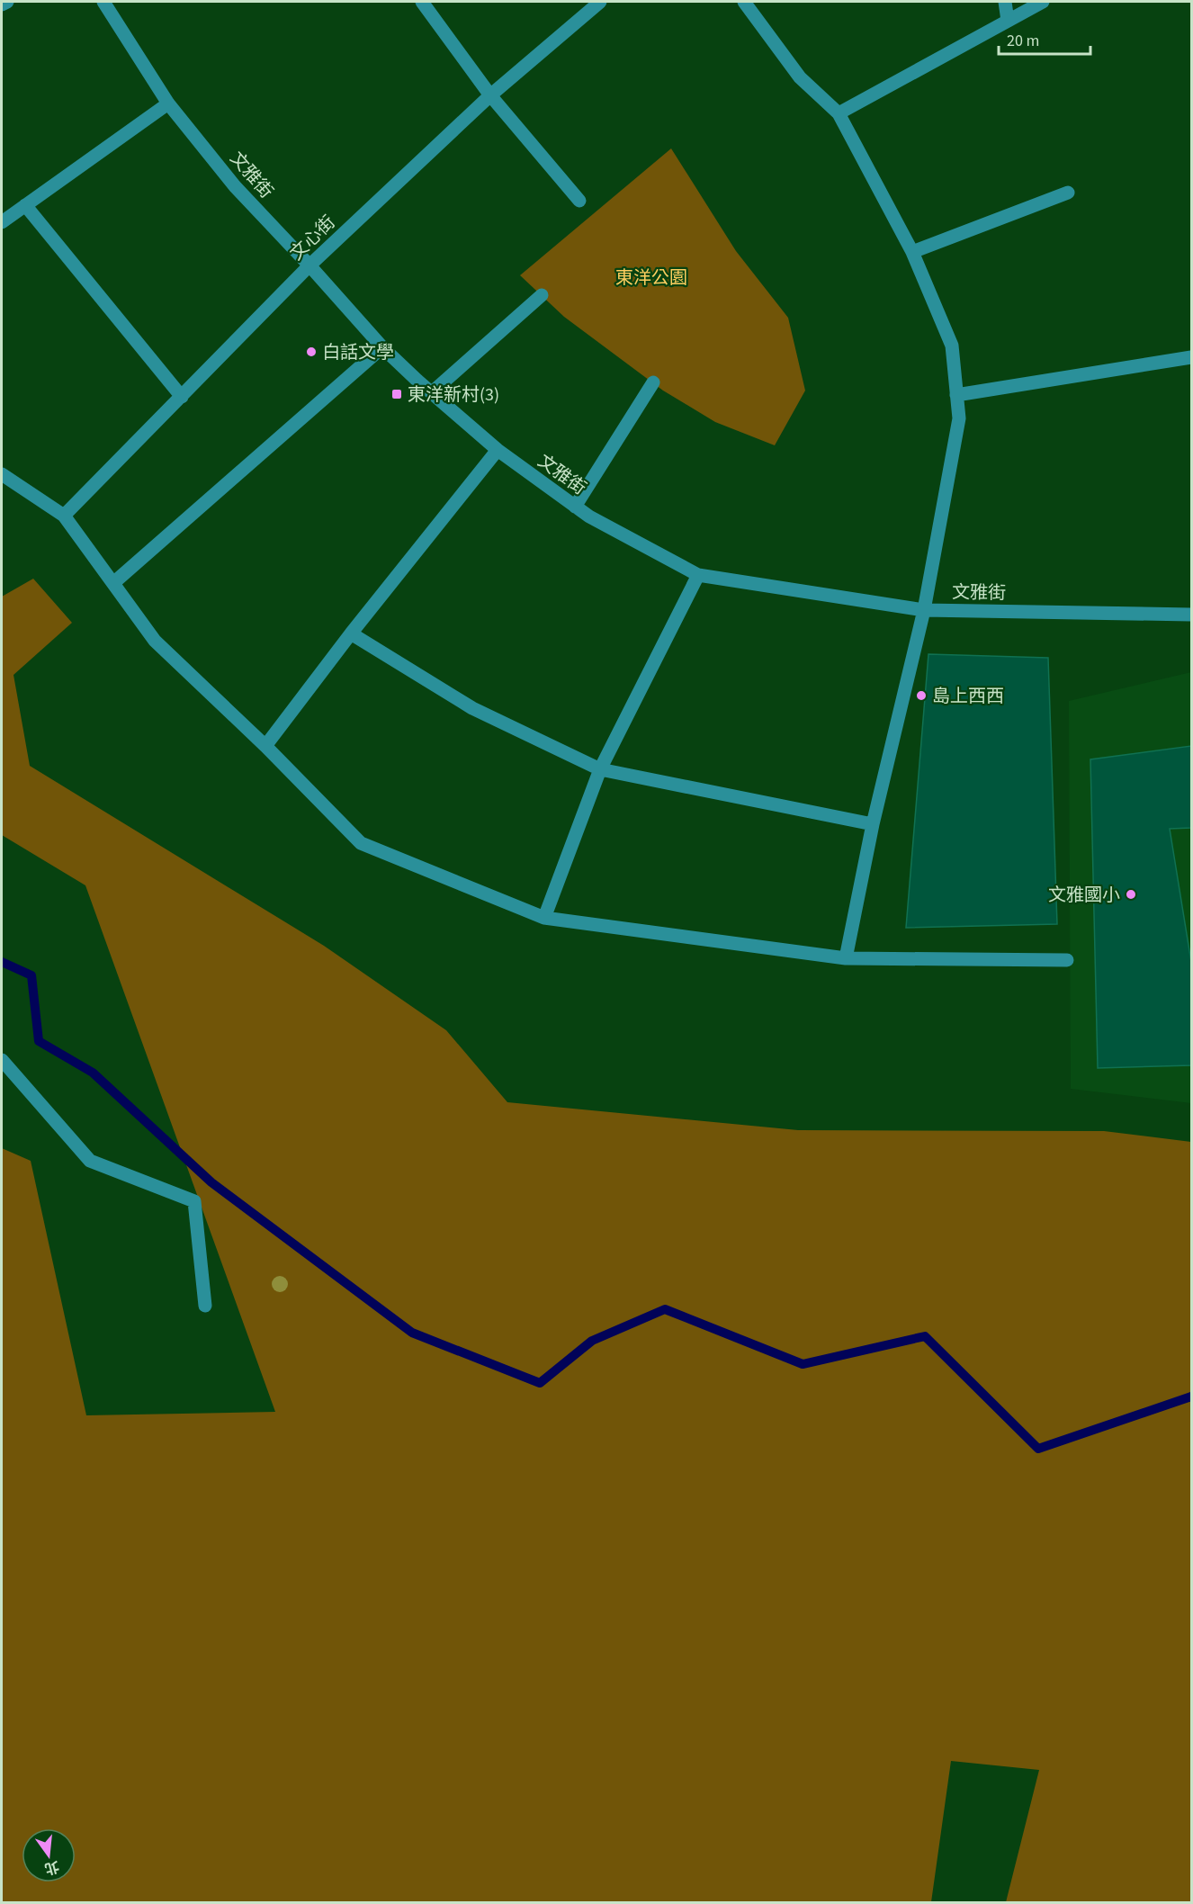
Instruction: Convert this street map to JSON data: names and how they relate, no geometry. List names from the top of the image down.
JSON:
{
  "streets": {
    "street": ["文雅街", "文心街"]
  },
  "crossings": [
    ["文雅街", "文心街"]
  ],
  "parks": ["東洋公園"],
  "places": {
    "other": ["白話文學", "島上西西", "文雅國小"],
    "transit": ["東洋新村(3)"]
  },
  "scale_bar": "20 m",
  "north": "bottom"
}
